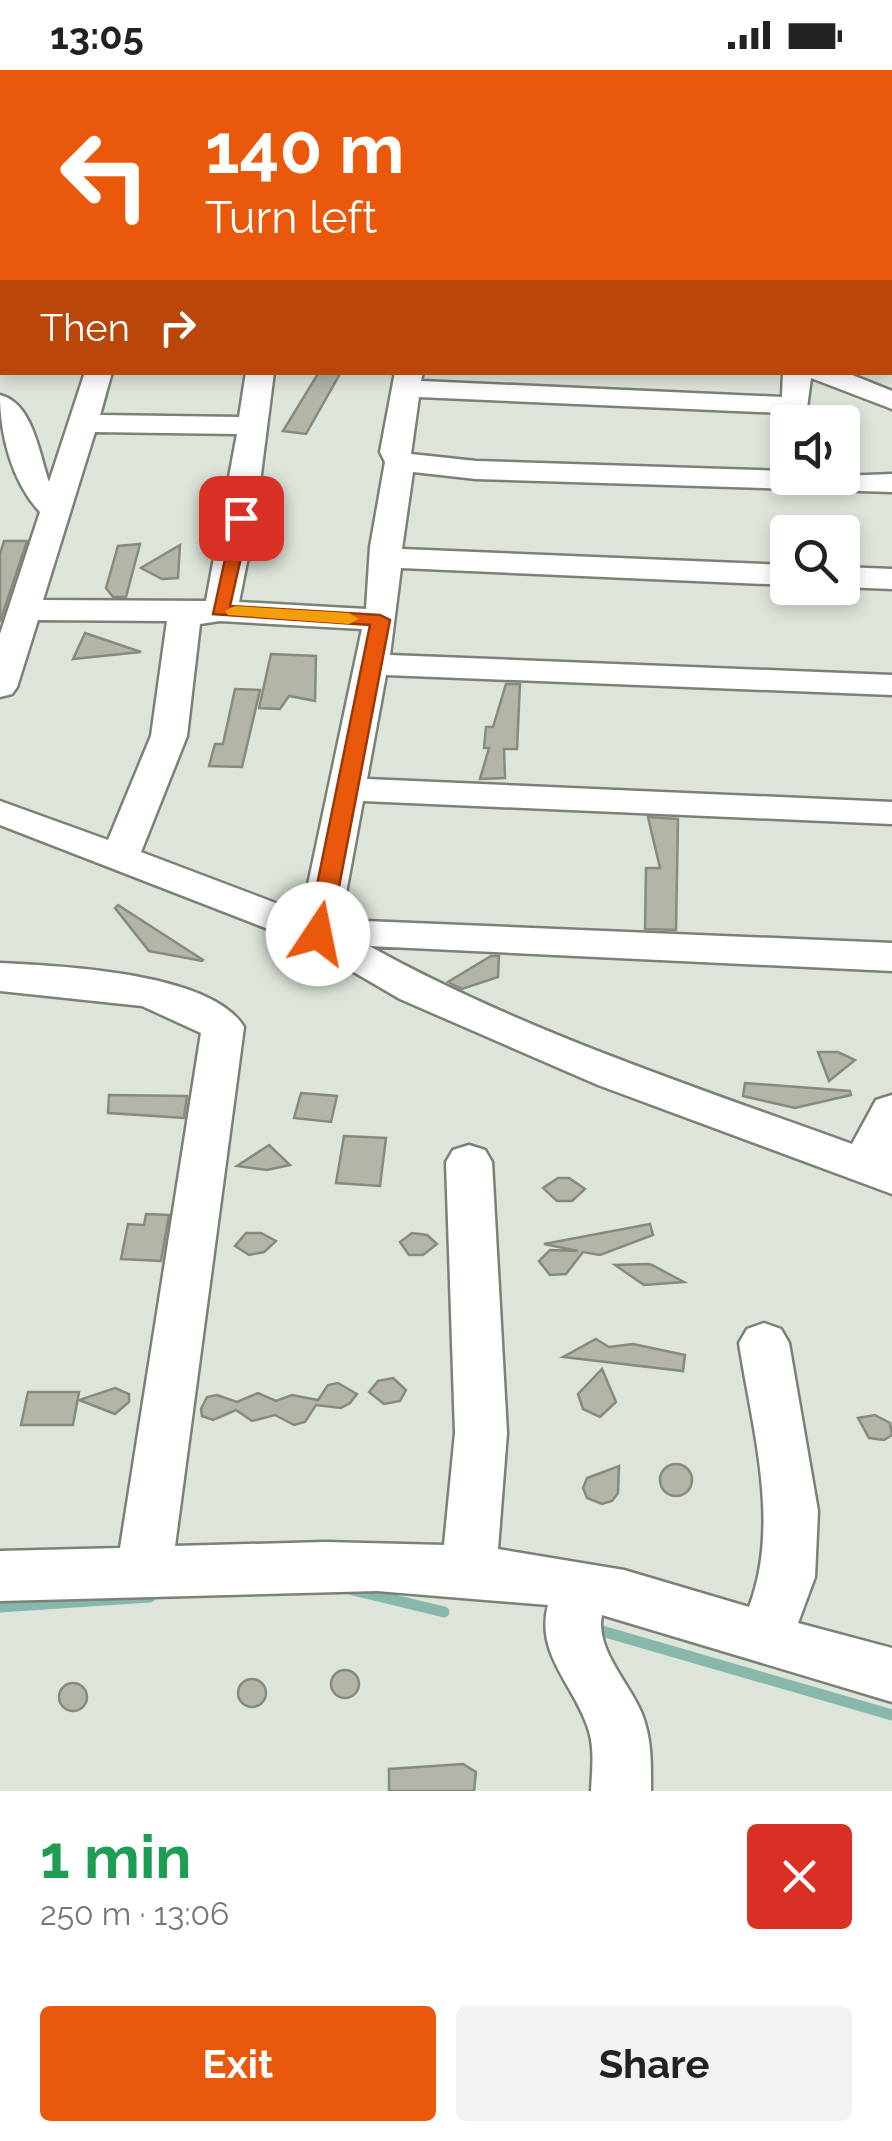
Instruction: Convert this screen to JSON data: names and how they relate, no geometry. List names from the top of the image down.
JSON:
{
  "page": {
    "status": "13:05",
    "turn": ["140 m", "Turn left"],
    "then": "Then",
    "heading": ["1 min", "250 m · 13:06"],
    "buttons": ["Exit", "Share"]
  }
}
